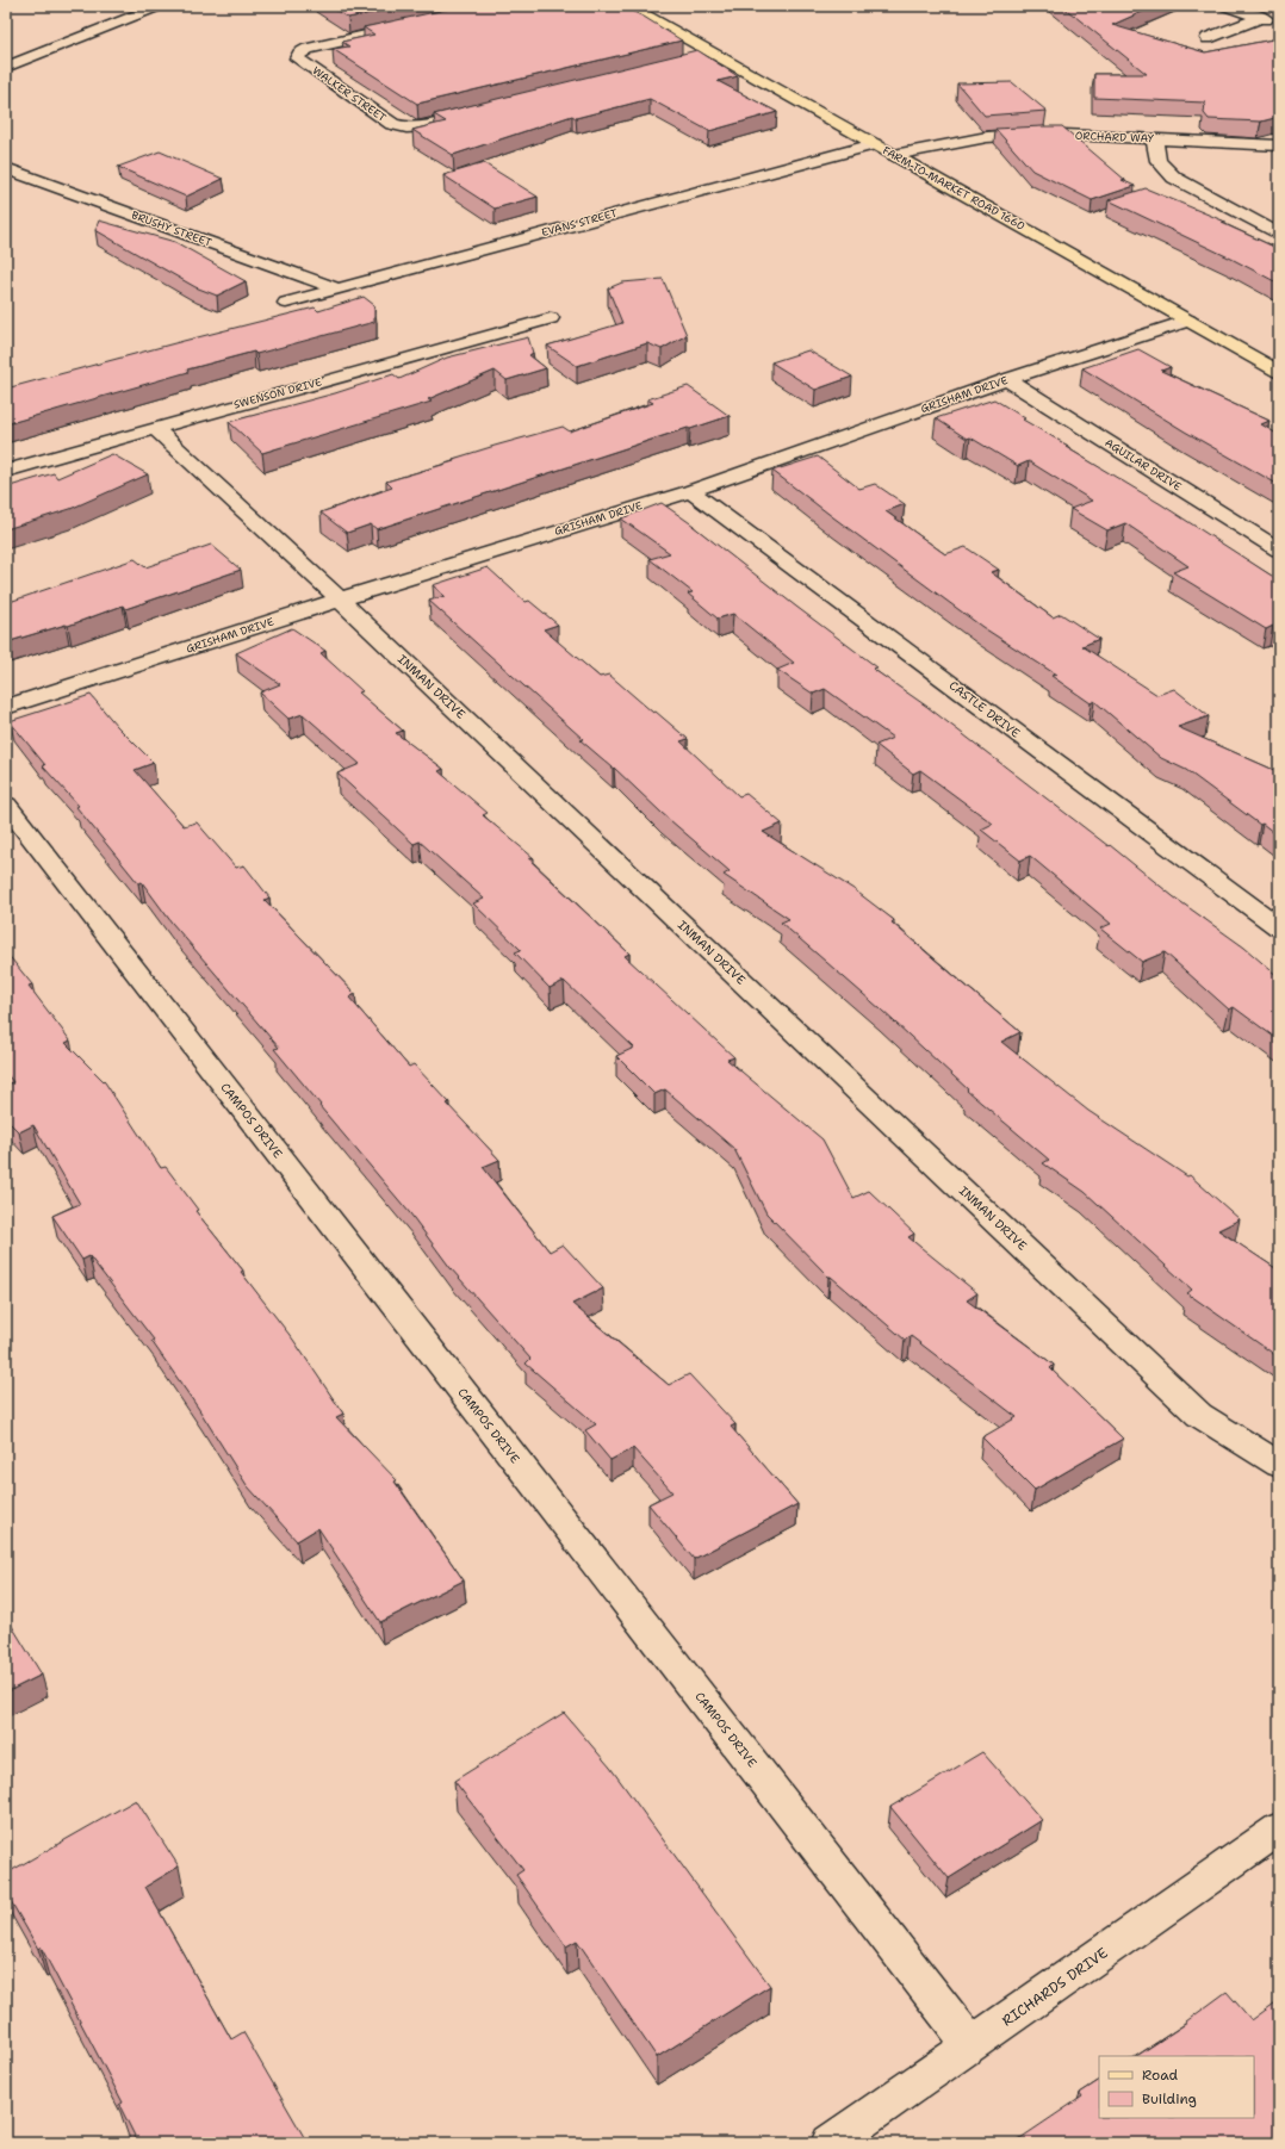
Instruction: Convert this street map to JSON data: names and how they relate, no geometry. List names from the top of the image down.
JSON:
{
  "streets": {
    "main road": ["FARM-TO-MARKET ROAD 1660"],
    "street": [
      "WALKER STREET",
      "ORCHARD WAY",
      "EVANS STREET",
      "BRUSHY STREET",
      "SWENSON DRIVE",
      "GRISHAM DRIVE",
      "AGUILAR DRIVE",
      "INMAN DRIVE",
      "CASTLE DRIVE",
      "CAMPOS DRIVE",
      "RICHARDS DRIVE"
    ]
  },
  "crossings": [
    ["ORCHARD WAY", "FARM-TO-MARKET ROAD 1660"],
    ["FARM-TO-MARKET ROAD 1660", "EVANS STREET"],
    ["FARM-TO-MARKET ROAD 1660", "GRISHAM DRIVE"],
    ["EVANS STREET", "BRUSHY STREET"],
    ["SWENSON DRIVE", "INMAN DRIVE"],
    ["GRISHAM DRIVE", "AGUILAR DRIVE"],
    ["GRISHAM DRIVE", "INMAN DRIVE"],
    ["GRISHAM DRIVE", "CASTLE DRIVE"],
    ["CAMPOS DRIVE", "RICHARDS DRIVE"]
  ],
  "legend": ["Road", "Building"]
}
